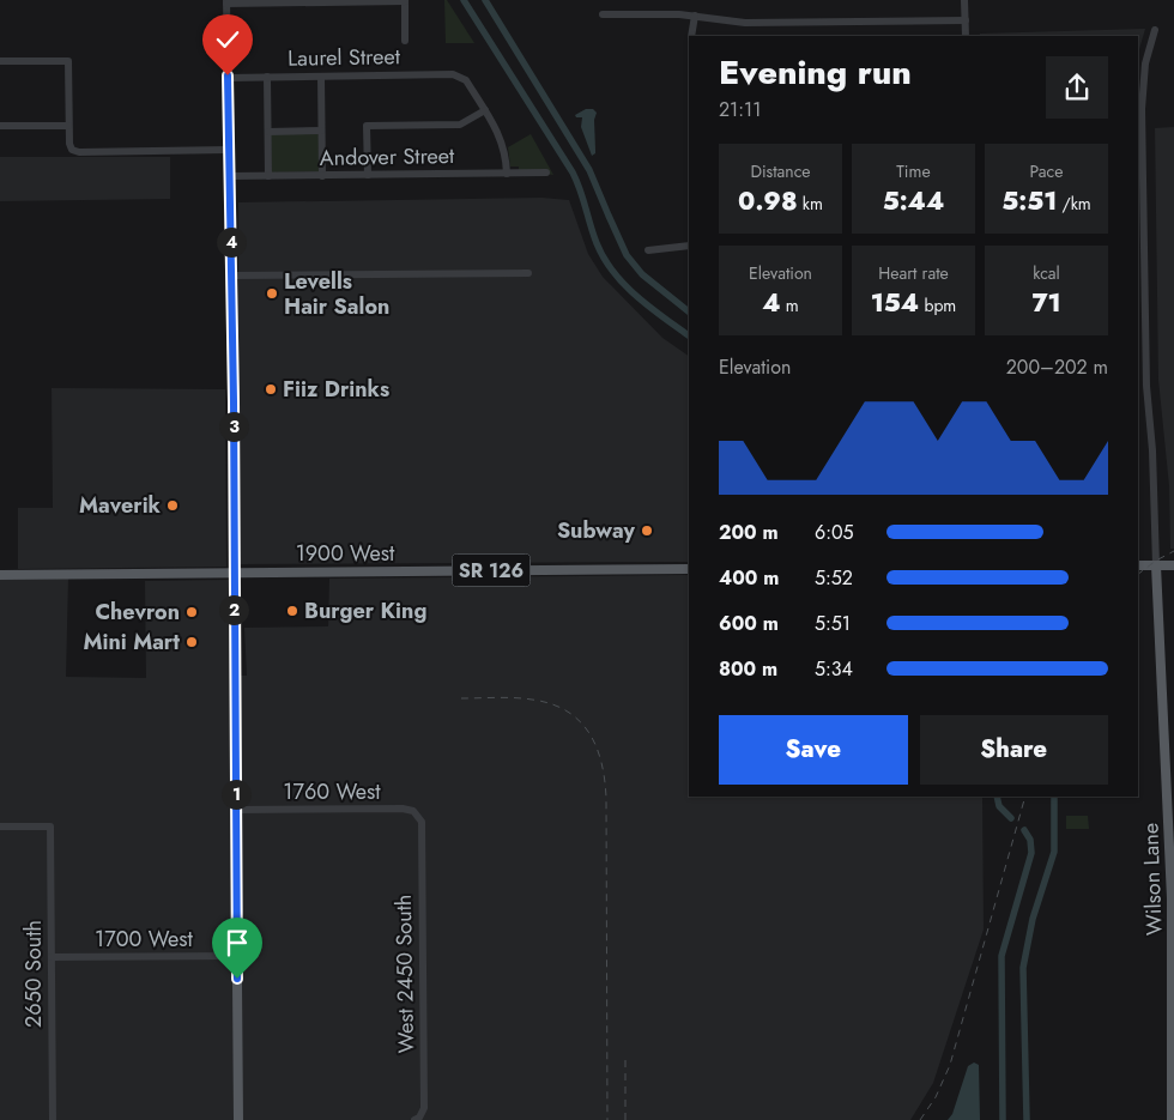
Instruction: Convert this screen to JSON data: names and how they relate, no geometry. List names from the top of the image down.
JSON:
{
  "streets": {
    "main road": ["1900 West", "SR 126", "Wilson Lane"],
    "street": [
      "Laurel Street",
      "Andover Street",
      "1760 West",
      "1700 West",
      "2650 South",
      "West 2450 South"
    ]
  },
  "crossings": [
    ["1760 West", "West 2450 South"],
    ["1700 West", "2650 South"]
  ],
  "places": [
    "Levells Hair Salon",
    "Fiiz Drinks",
    "Maverik",
    "Subway",
    "Burger King",
    "Chevron",
    "Mini Mart"
  ],
  "page": {
    "heading": ["Evening run", "21:11"],
    "stats": [
      ["Distance", "0.98 km"],
      ["Time", "5:44"],
      ["Pace", "5:51 /km"],
      ["Elevation", "4 m"],
      ["Heart rate", "154 bpm"],
      ["kcal", "71"]
    ],
    "pins": [
      "4",
      "3",
      "2",
      "1"
    ],
    "chart": ["Elevation", "200–202 m"],
    "list": [
      {
        "name": "200 m",
        "note": "6:05"
      },
      {
        "name": "400 m",
        "note": "5:52"
      },
      {
        "name": "600 m",
        "note": "5:51"
      },
      {
        "name": "800 m",
        "note": "5:34"
      }
    ],
    "buttons": ["Save", "Share"]
  }
}
